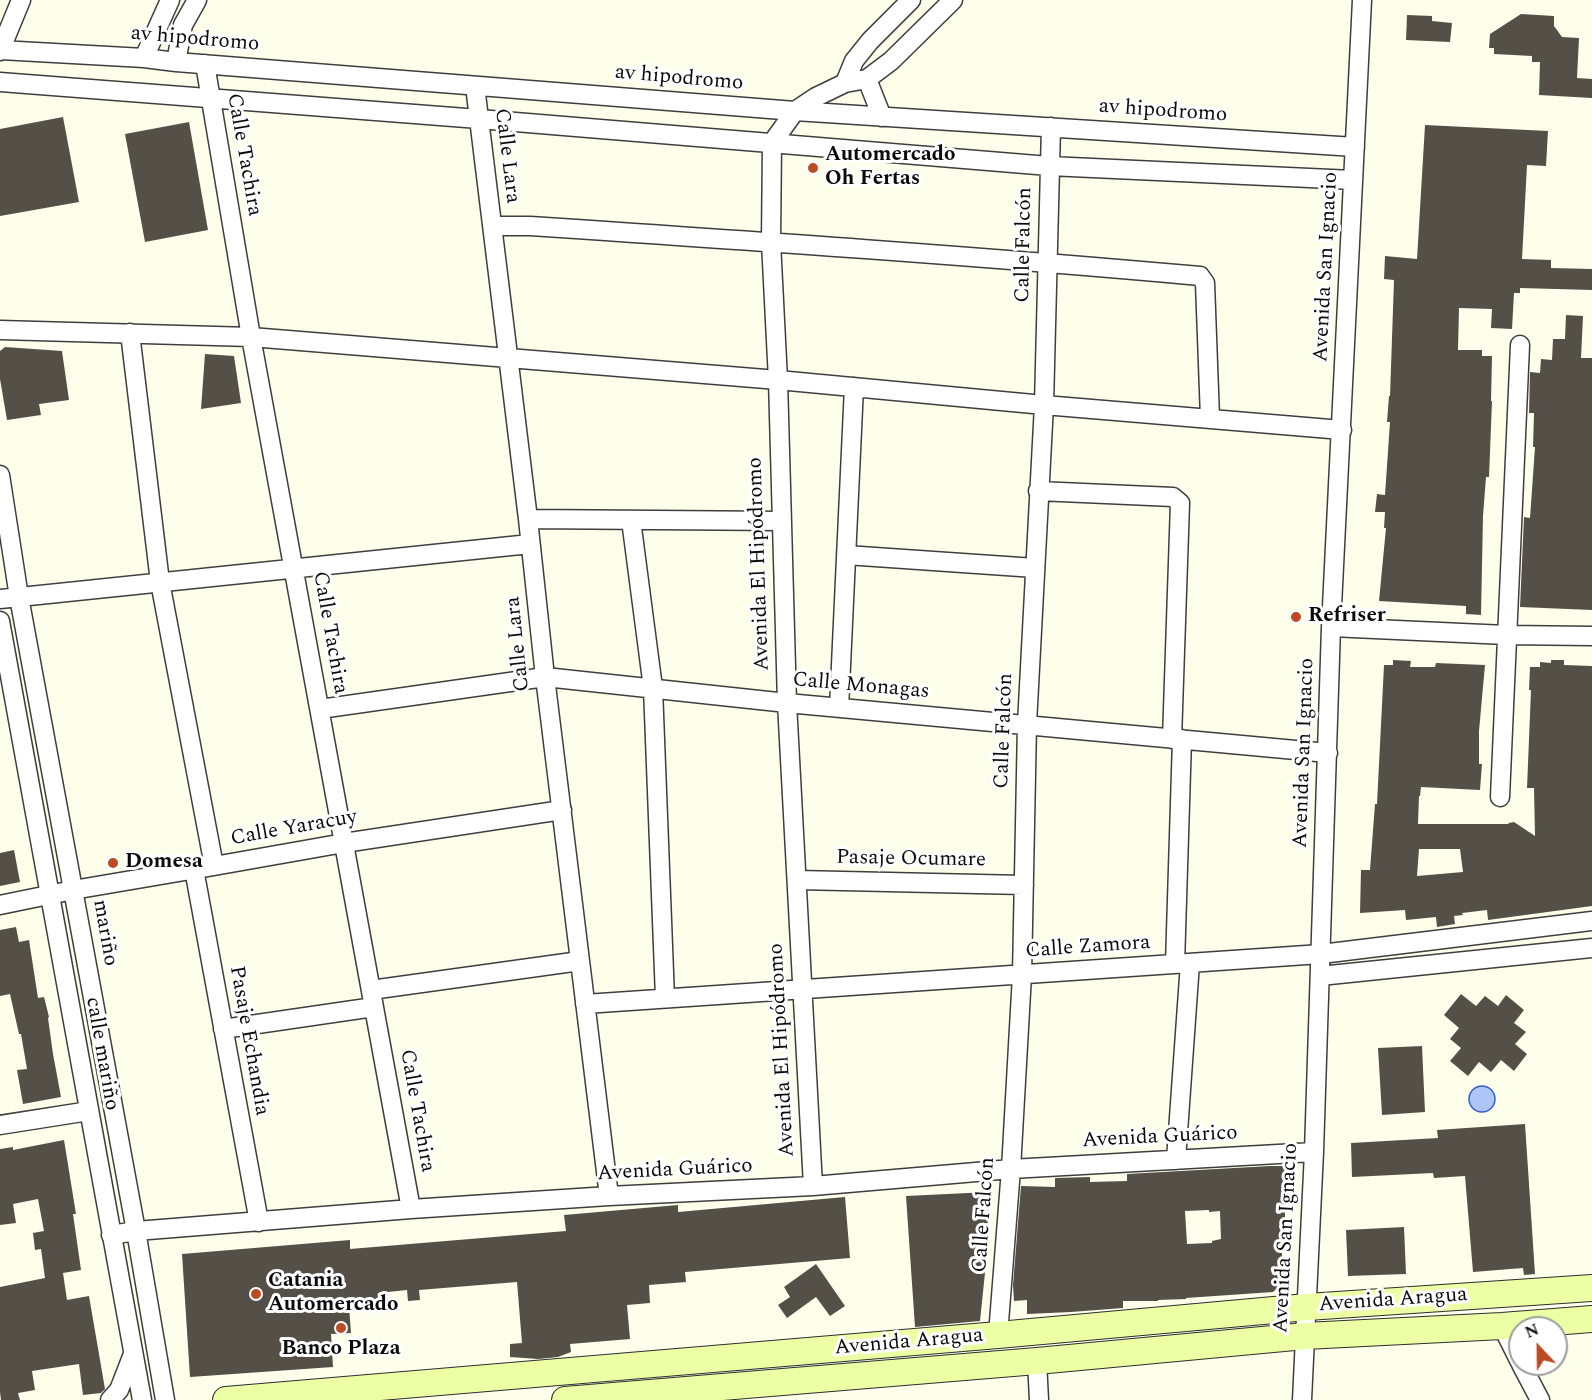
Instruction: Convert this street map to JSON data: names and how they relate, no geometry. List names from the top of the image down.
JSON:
{
  "streets": {
    "street": [
      "av hipodromo",
      "Calle Tachira",
      "Calle Lara",
      "Calle Falcón",
      "Avenida San Ignacio",
      "Avenida El Hipódromo",
      "Calle Monagas",
      "Calle Yaracuy",
      "Pasaje Ocumare",
      "mariño",
      "Calle Zamora",
      "Pasaje Echandia",
      "calle mariño",
      "Avenida Guárico",
      "Avenida Aragua"
    ]
  },
  "crossings": [
    ["av hipodromo", "Calle Tachira"],
    ["av hipodromo", "Calle Lara"],
    ["av hipodromo", "Calle Falcón"],
    ["av hipodromo", "Avenida San Ignacio"],
    ["Calle Tachira", "Calle Monagas"],
    ["Calle Tachira", "Calle Yaracuy"],
    ["Calle Tachira", "Avenida Guárico"],
    ["Calle Lara", "Calle Monagas"],
    ["Calle Lara", "Calle Yaracuy"],
    ["Calle Lara", "Calle Zamora"],
    ["Calle Lara", "Avenida Guárico"],
    ["Calle Falcón", "Calle Monagas"],
    ["Calle Falcón", "Pasaje Ocumare"],
    ["Calle Falcón", "Calle Zamora"],
    ["Calle Falcón", "Avenida Guárico"],
    ["Calle Falcón", "Avenida Aragua"],
    ["Avenida San Ignacio", "Calle Monagas"],
    ["Avenida San Ignacio", "Calle Zamora"],
    ["Avenida San Ignacio", "Avenida Guárico"],
    ["Avenida San Ignacio", "Avenida Aragua"],
    ["Avenida El Hipódromo", "Calle Monagas"],
    ["Avenida El Hipódromo", "Pasaje Ocumare"],
    ["Avenida El Hipódromo", "Calle Zamora"],
    ["Avenida El Hipódromo", "Avenida Guárico"],
    ["Calle Yaracuy", "mariño"],
    ["Calle Yaracuy", "Pasaje Echandia"],
    ["Calle Yaracuy", "calle mariño"],
    ["mariño", "Avenida Guárico"],
    ["Pasaje Echandia", "Avenida Guárico"],
    ["calle mariño", "Avenida Guárico"]
  ],
  "places": [
    "Automercado Oh Fertas",
    "Refriser",
    "Domesa",
    "Catania Automercado",
    "Banco Plaza"
  ],
  "north": "top"
}
